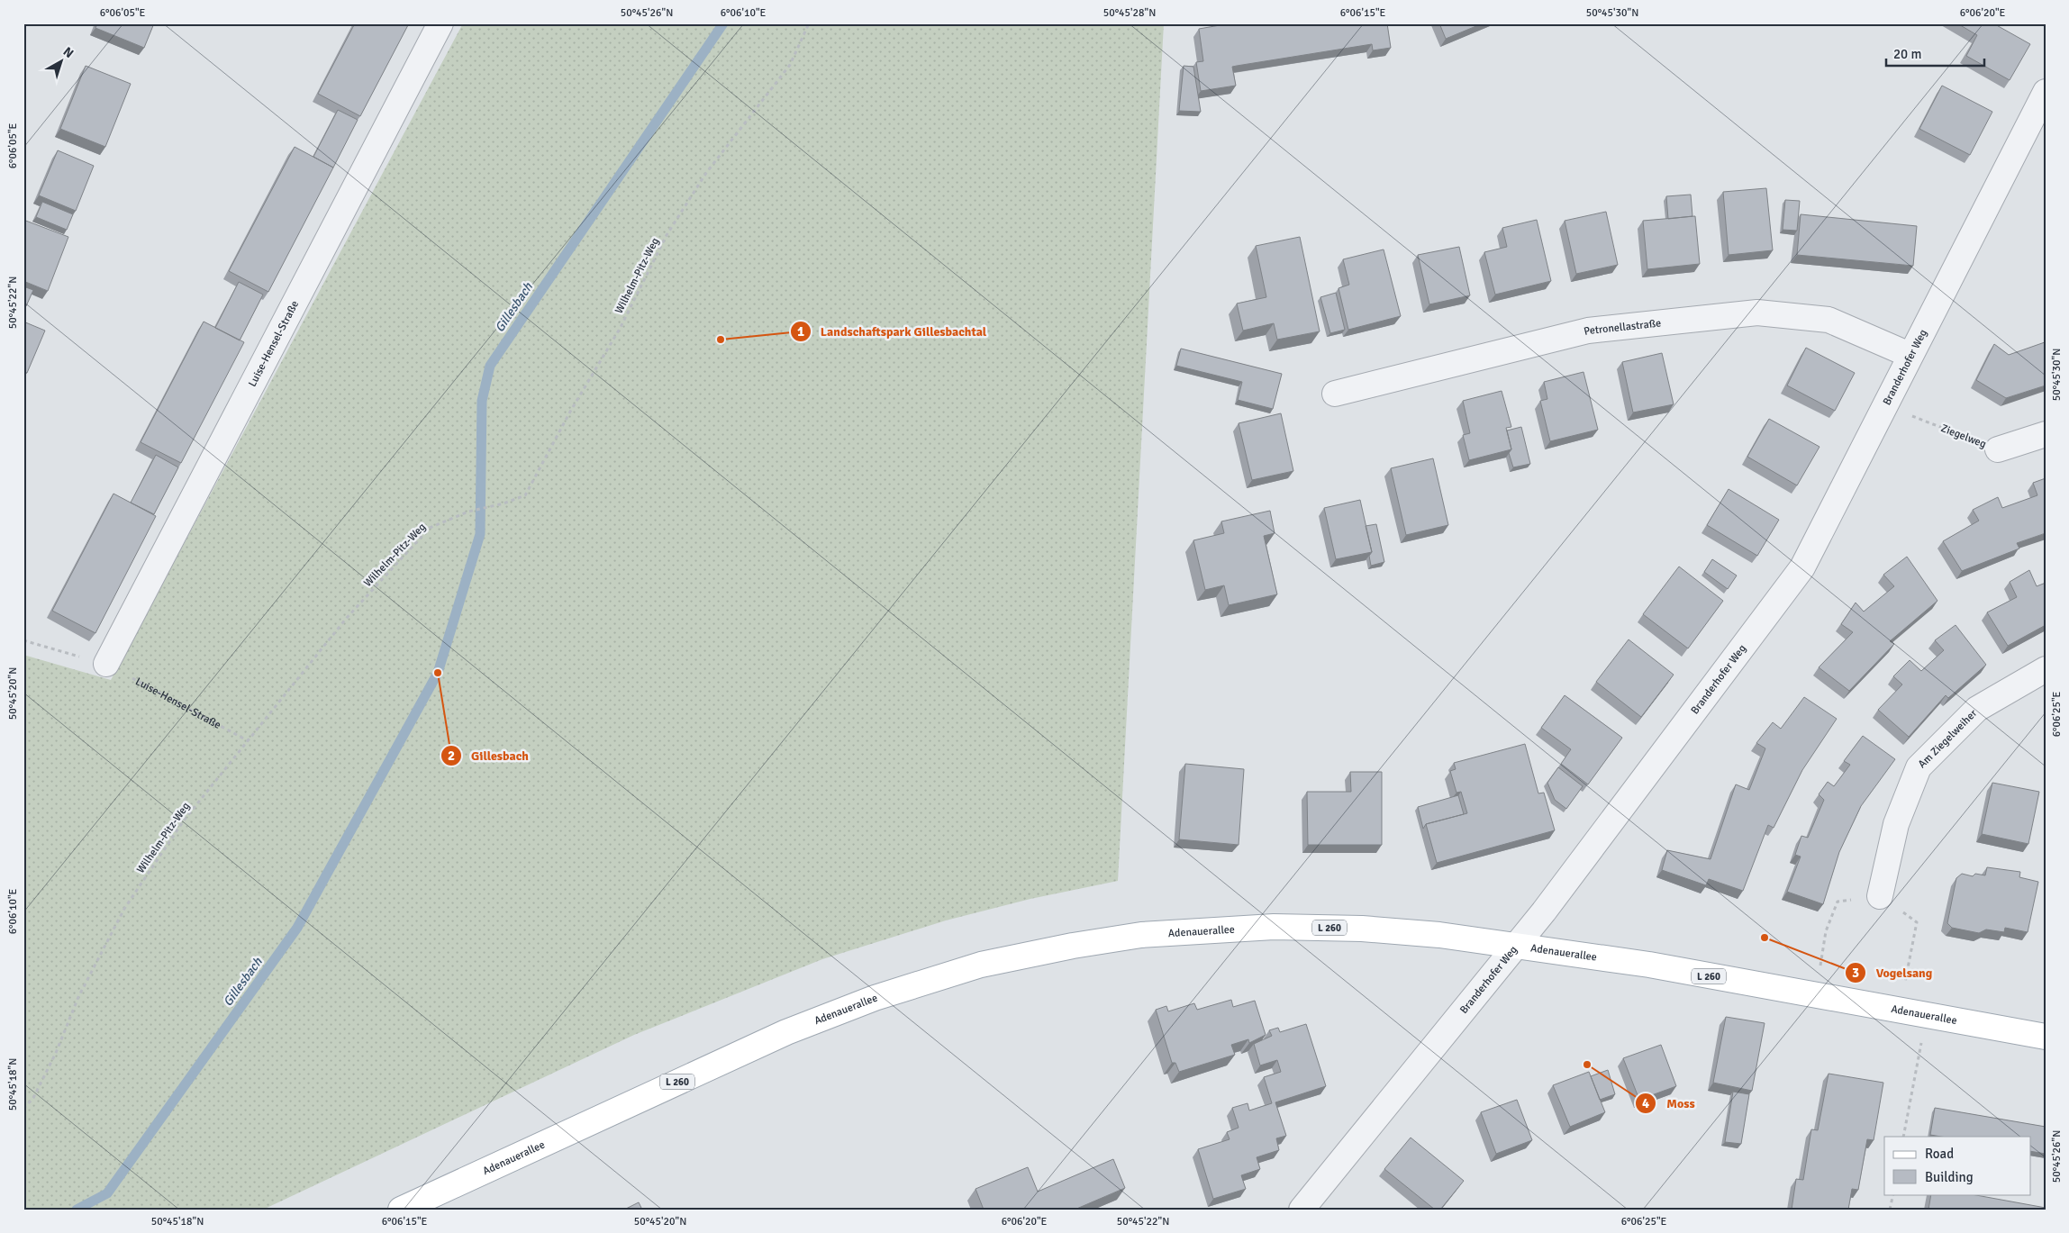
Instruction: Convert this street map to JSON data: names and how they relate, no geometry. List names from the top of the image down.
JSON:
{
  "streets": {
    "main road": ["L 260", "Adenauerallee"],
    "street": [
      "Petronellastraße",
      "Luise-Hensel-Straße",
      "Branderhofer Weg",
      "Ziegelweg",
      "Am Ziegelweiher"
    ],
    "path": ["Wilhelm-Pitz-Weg"]
  },
  "crossings": [
    ["Wilhelm-Pitz-Weg", "Luise-Hensel-Straße"],
    ["Petronellastraße", "Branderhofer Weg"],
    ["Branderhofer Weg", "Ziegelweg"],
    ["Branderhofer Weg", "Adenauerallee"]
  ],
  "water": ["Gillesbach"],
  "places": [
    "Landschaftspark Gillesbachtal",
    "Gillesbach",
    "Vogelsang",
    "Moss"
  ],
  "legend": ["Road", "Building"],
  "scale_bar": "20 m",
  "north": "top right",
  "coordinates": [
    "6°06'05\"E",
    "50°45'26\"N",
    "6°06'10\"E",
    "50°45'28\"N",
    "6°06'15\"E",
    "50°45'30\"N",
    "6°06'20\"E",
    "50°45'22\"N",
    "50°45'20\"N",
    "6°06'25\"E",
    "50°45'18\"N"
  ]
}
